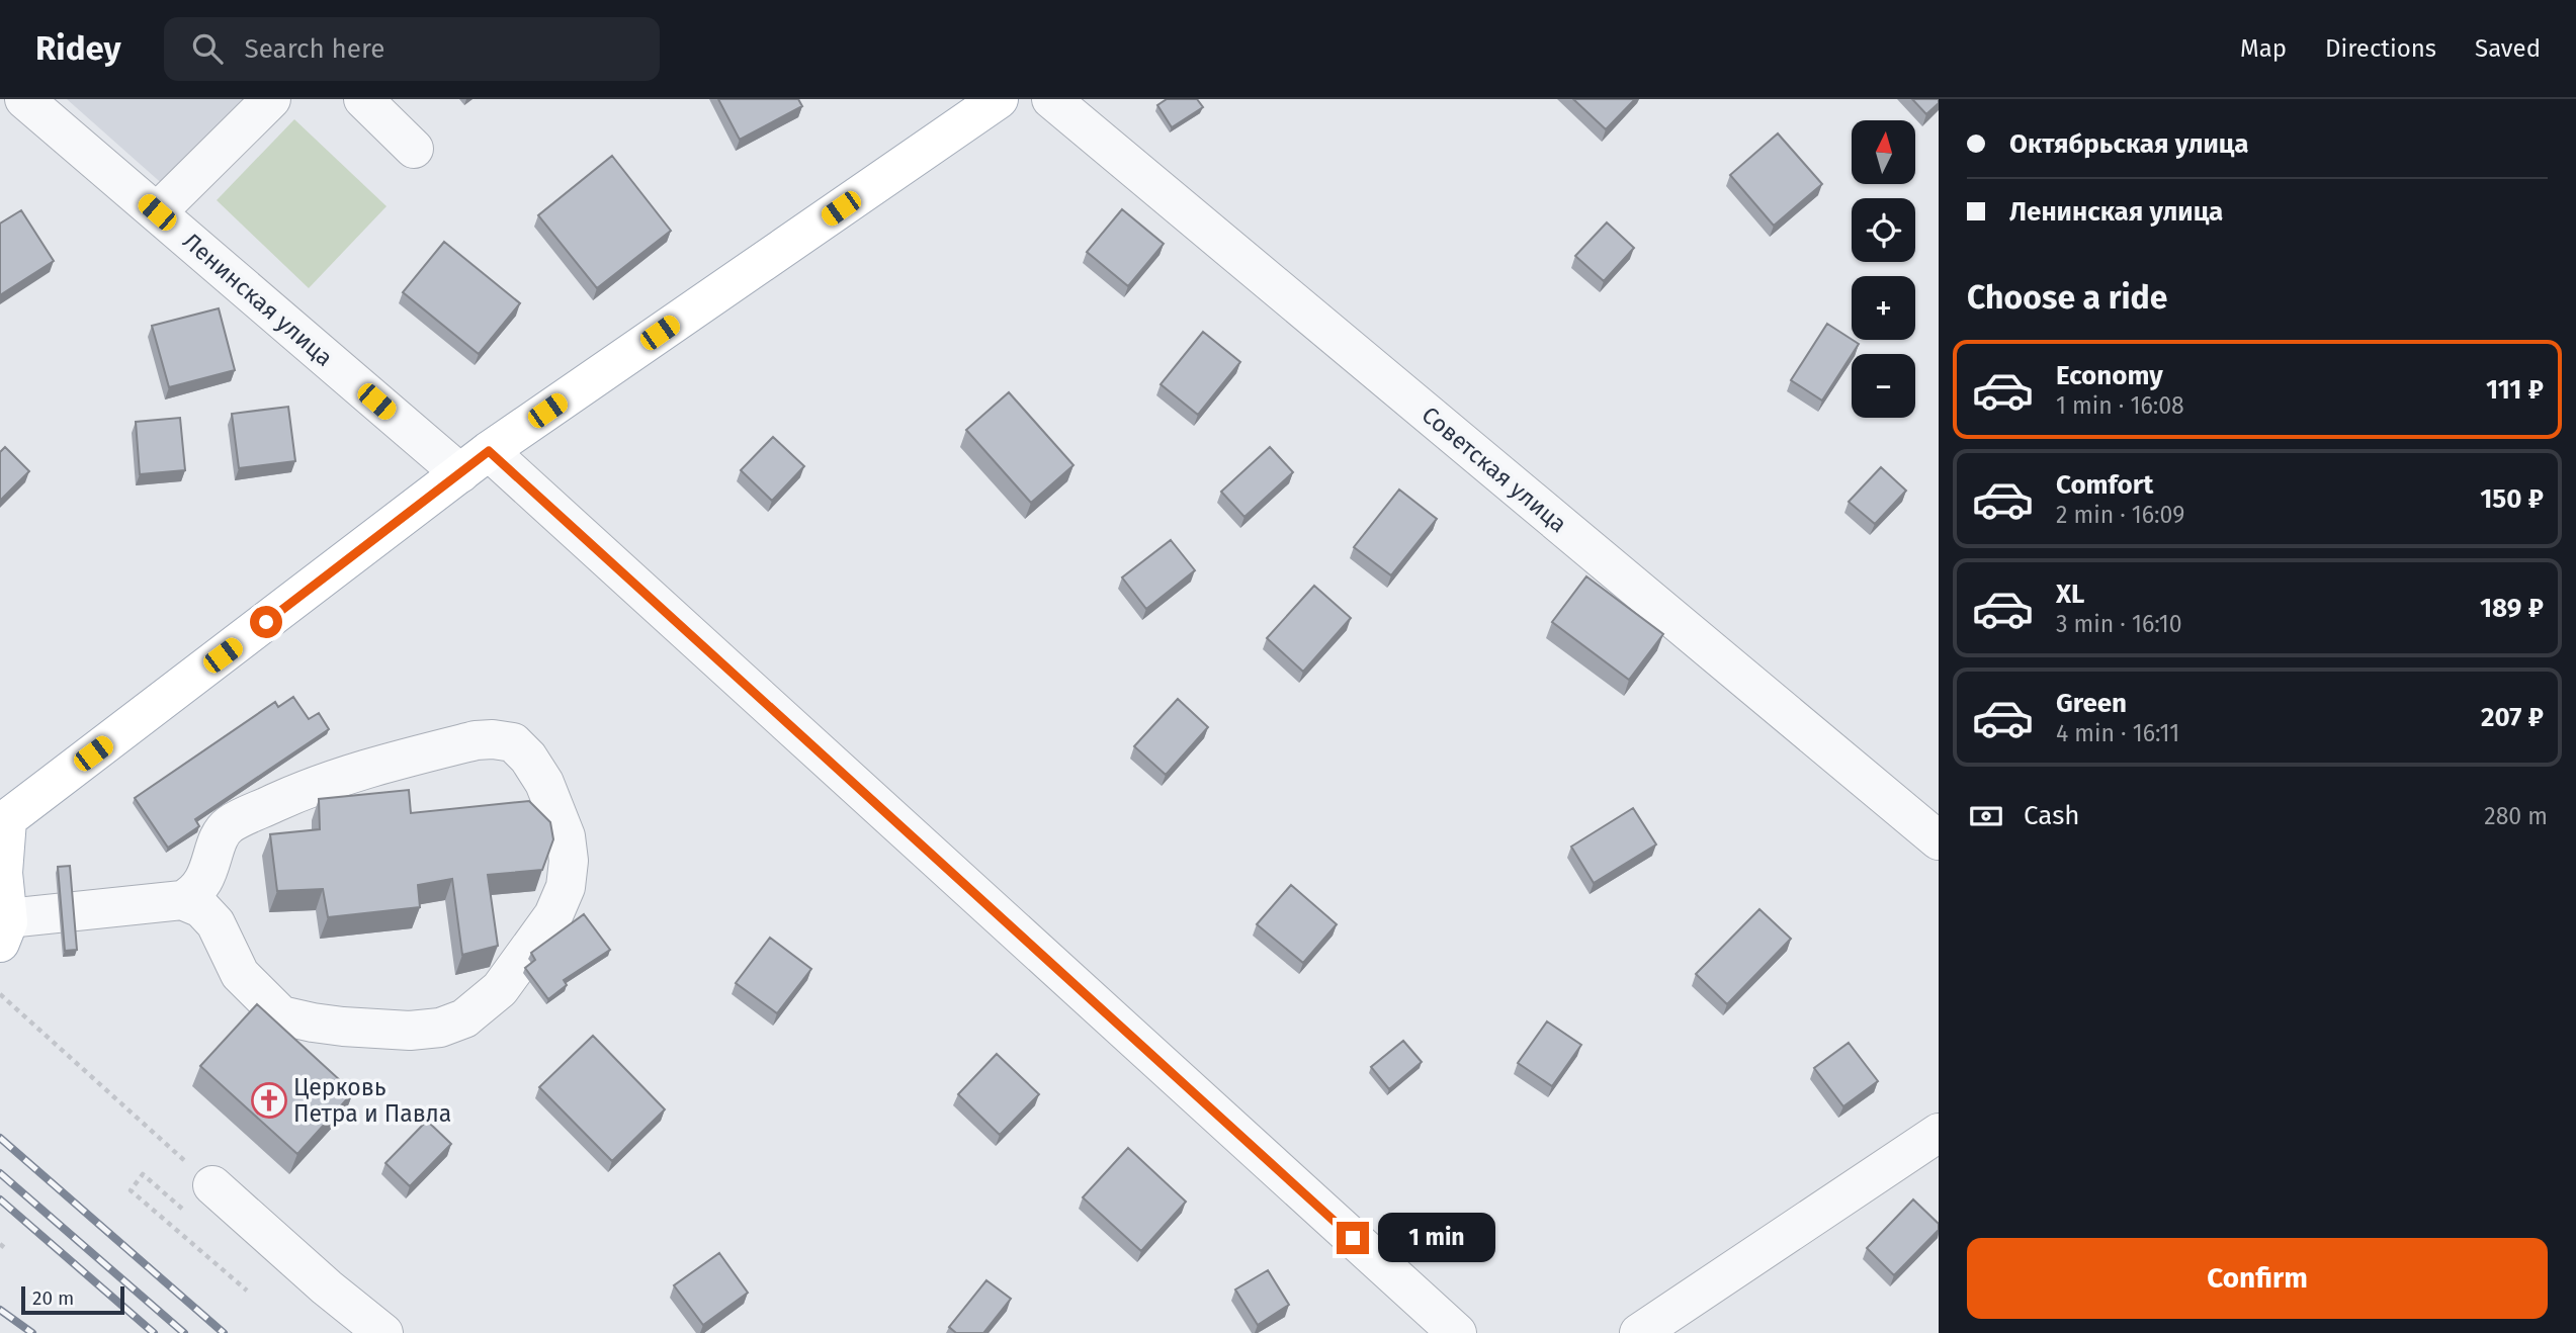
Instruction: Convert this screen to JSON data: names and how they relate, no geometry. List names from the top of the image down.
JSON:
{
  "streets": {
    "street": ["Ленинская улица", "Советская улица"]
  },
  "places": {
    "church": ["Церковь Петра и Павла"]
  },
  "scale_bar": "20 m",
  "north": "top",
  "page": {
    "header": "Ridey",
    "search": "Search here",
    "nav": ["Map", "Directions", "Saved"],
    "banner": ["Октябрьская улица", "Ленинская улица"],
    "map_buttons": ["+", "−"],
    "heading": "Choose a ride",
    "list": [
      {
        "name": "Economy",
        "note": "1 min · 16:08",
        "value": "111 ₽"
      },
      {
        "name": "Comfort",
        "note": "2 min · 16:09",
        "value": "150 ₽"
      },
      {
        "name": "XL",
        "note": "3 min · 16:10",
        "value": "189 ₽"
      },
      {
        "name": "Green",
        "note": "4 min · 16:11",
        "value": "207 ₽"
      }
    ],
    "pay": ["Cash", "280 m"],
    "bubble": "1 min",
    "buttons": "Confirm",
    "scale": "20 m"
  }
}
